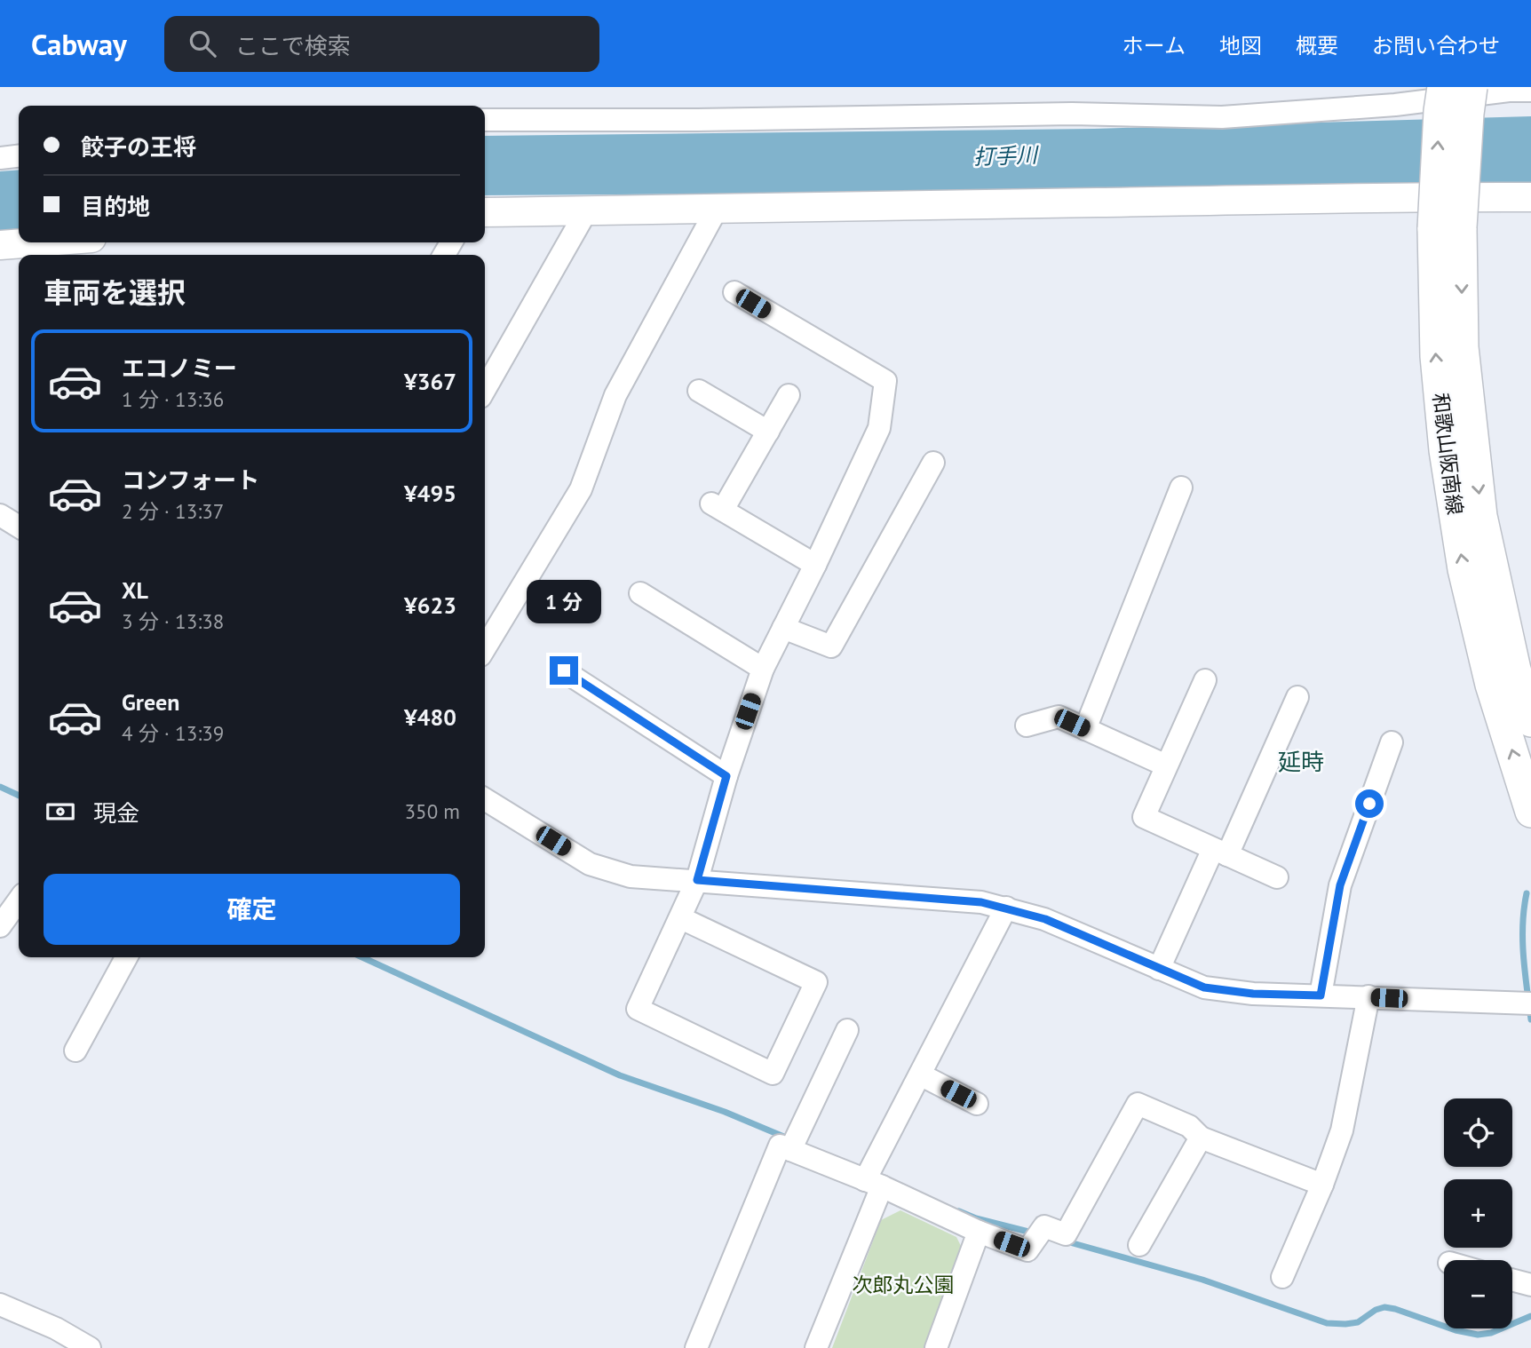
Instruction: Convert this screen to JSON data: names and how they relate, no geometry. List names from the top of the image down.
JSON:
{
  "streets": {
    "main road": ["和歌山阪南線"]
  },
  "districts": ["延時"],
  "water": ["打手川"],
  "parks": ["次郎丸公園"],
  "page": {
    "header": "Cabway",
    "search": "ここで検索",
    "nav": [
      "ホーム",
      "地図",
      "概要",
      "お問い合わせ"
    ],
    "banner": ["餃子の王将", "目的地"],
    "heading": "車両を選択",
    "list": [
      {
        "name": "エコノミー",
        "note": "1 分 · 13:36",
        "value": "¥367"
      },
      {
        "name": "コンフォート",
        "note": "2 分 · 13:37",
        "value": "¥495"
      },
      {
        "name": "XL",
        "note": "3 分 · 13:38",
        "value": "¥623"
      },
      {
        "name": "Green",
        "note": "4 分 · 13:39",
        "value": "¥480"
      }
    ],
    "bubble": "1 分",
    "pay": ["現金", "350 m"],
    "buttons": "確定",
    "map_buttons": ["+", "−"]
  }
}
